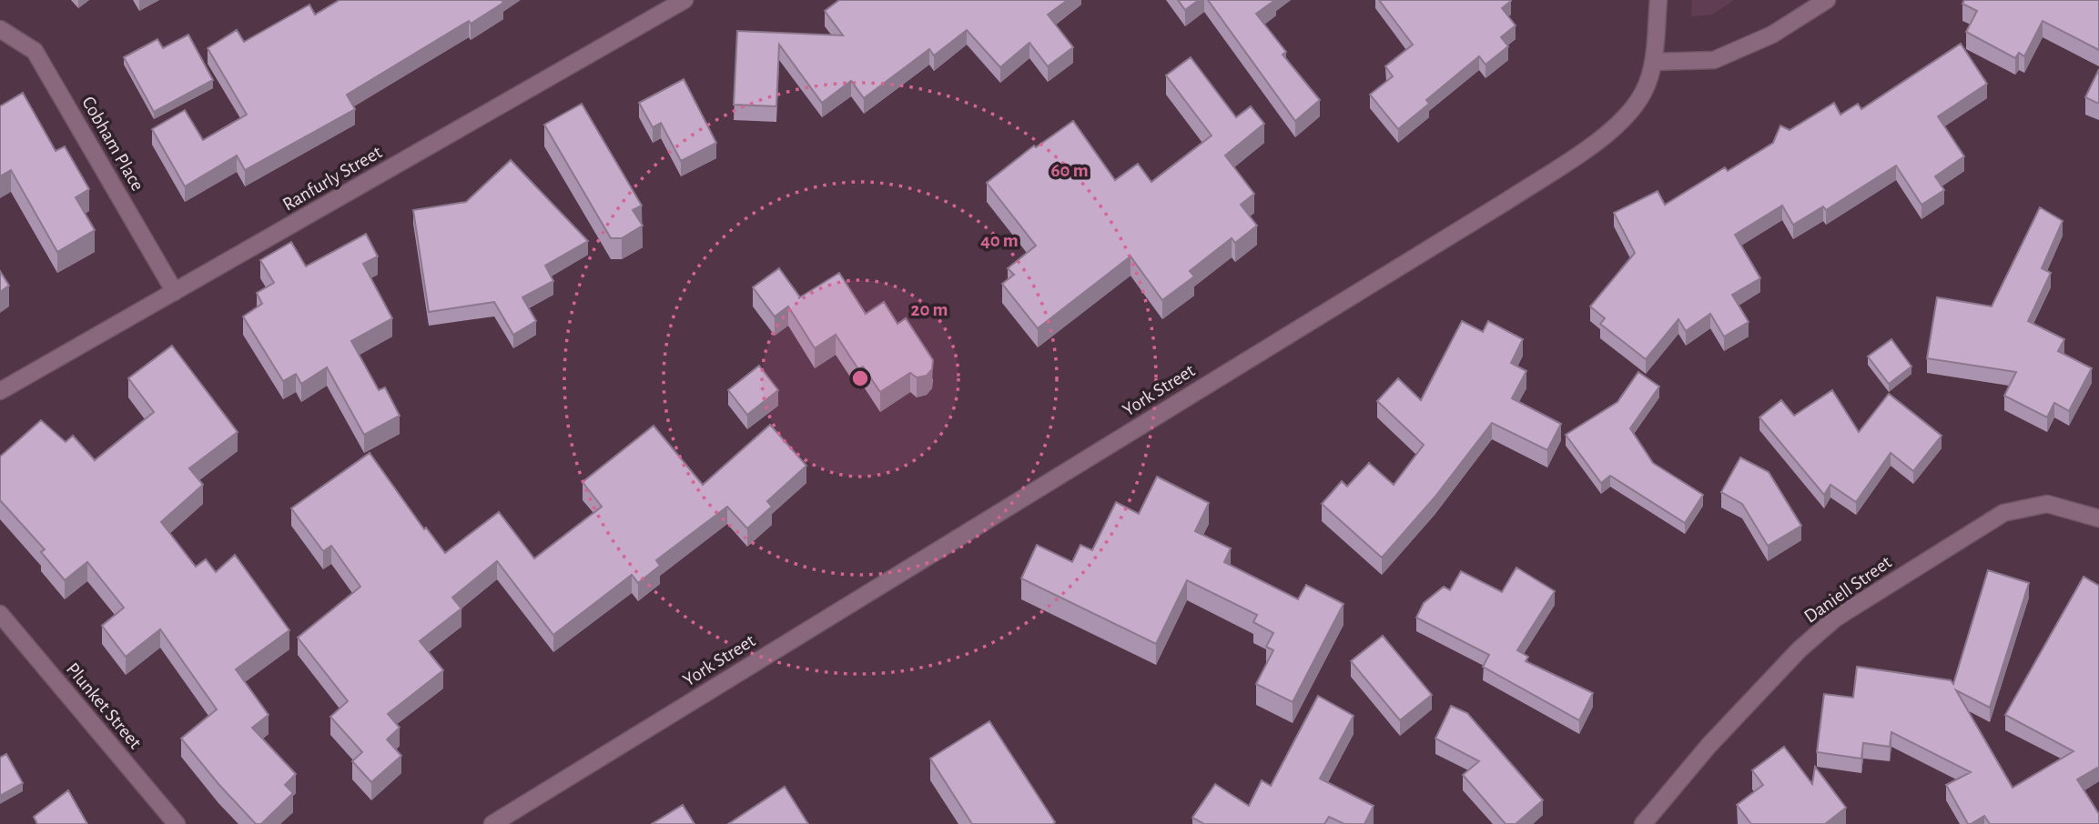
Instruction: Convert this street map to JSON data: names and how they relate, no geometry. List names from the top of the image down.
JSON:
{
  "streets": {
    "street": [
      "Cobham Place",
      "Ranfurly Street",
      "York Street",
      "Daniell Street",
      "Plunket Street"
    ]
  },
  "crossings": [
    ["Cobham Place", "Ranfurly Street"]
  ],
  "rings": ["60 m", "40 m", "20 m"]
}
